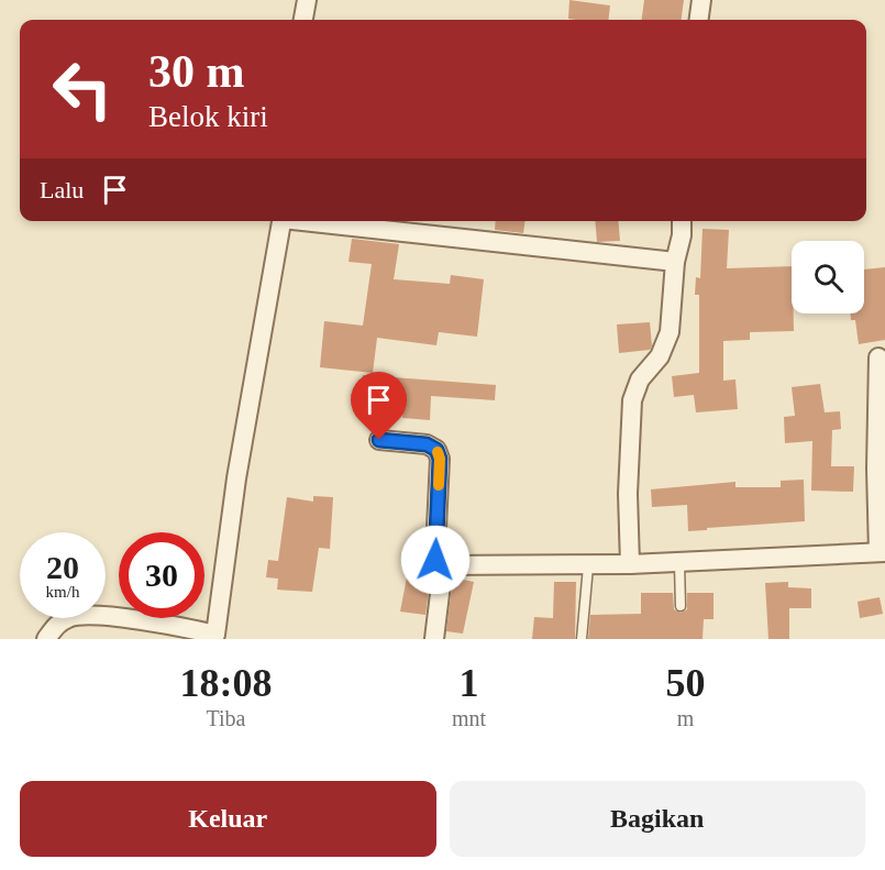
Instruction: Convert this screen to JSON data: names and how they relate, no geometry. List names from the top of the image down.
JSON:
{
  "page": {
    "turn": ["30 m", "Belok kiri"],
    "then": "Lalu",
    "speed": "20 km/h",
    "limit": "30",
    "eta": [
      "18:08",
      "Tiba",
      "1",
      "mnt",
      "50",
      "m"
    ],
    "buttons": ["Keluar", "Bagikan"]
  }
}
